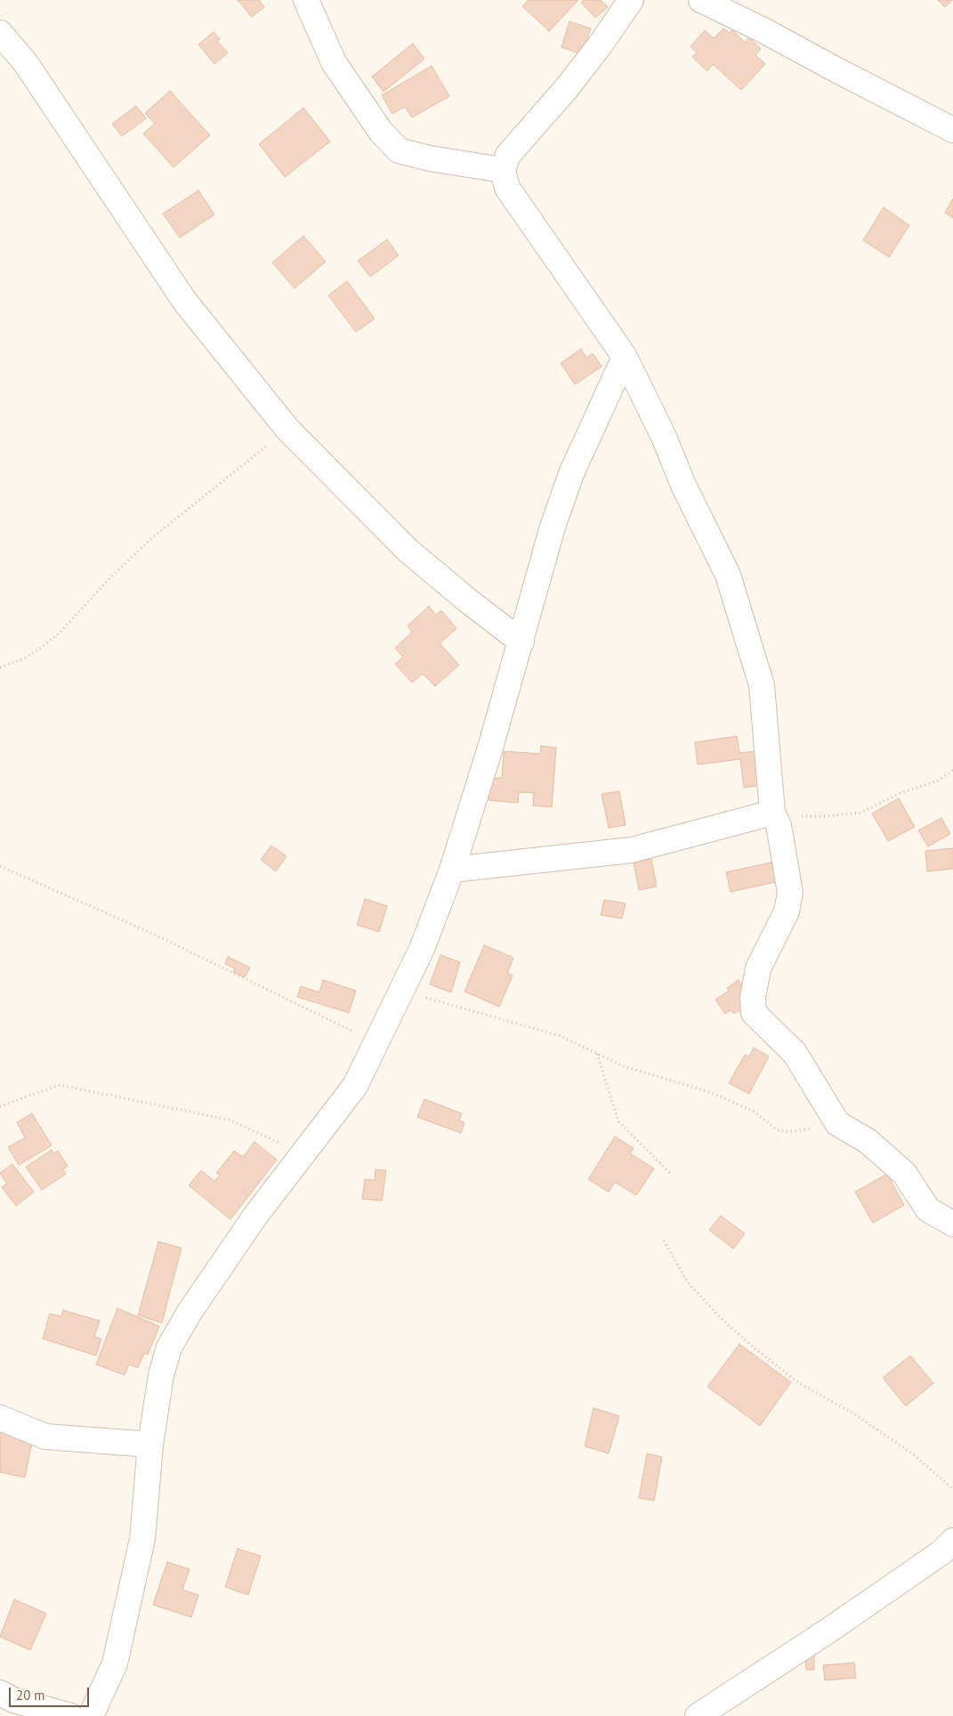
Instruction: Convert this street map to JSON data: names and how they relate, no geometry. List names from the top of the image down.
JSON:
{
  "scale_bar": "20 m"
}
